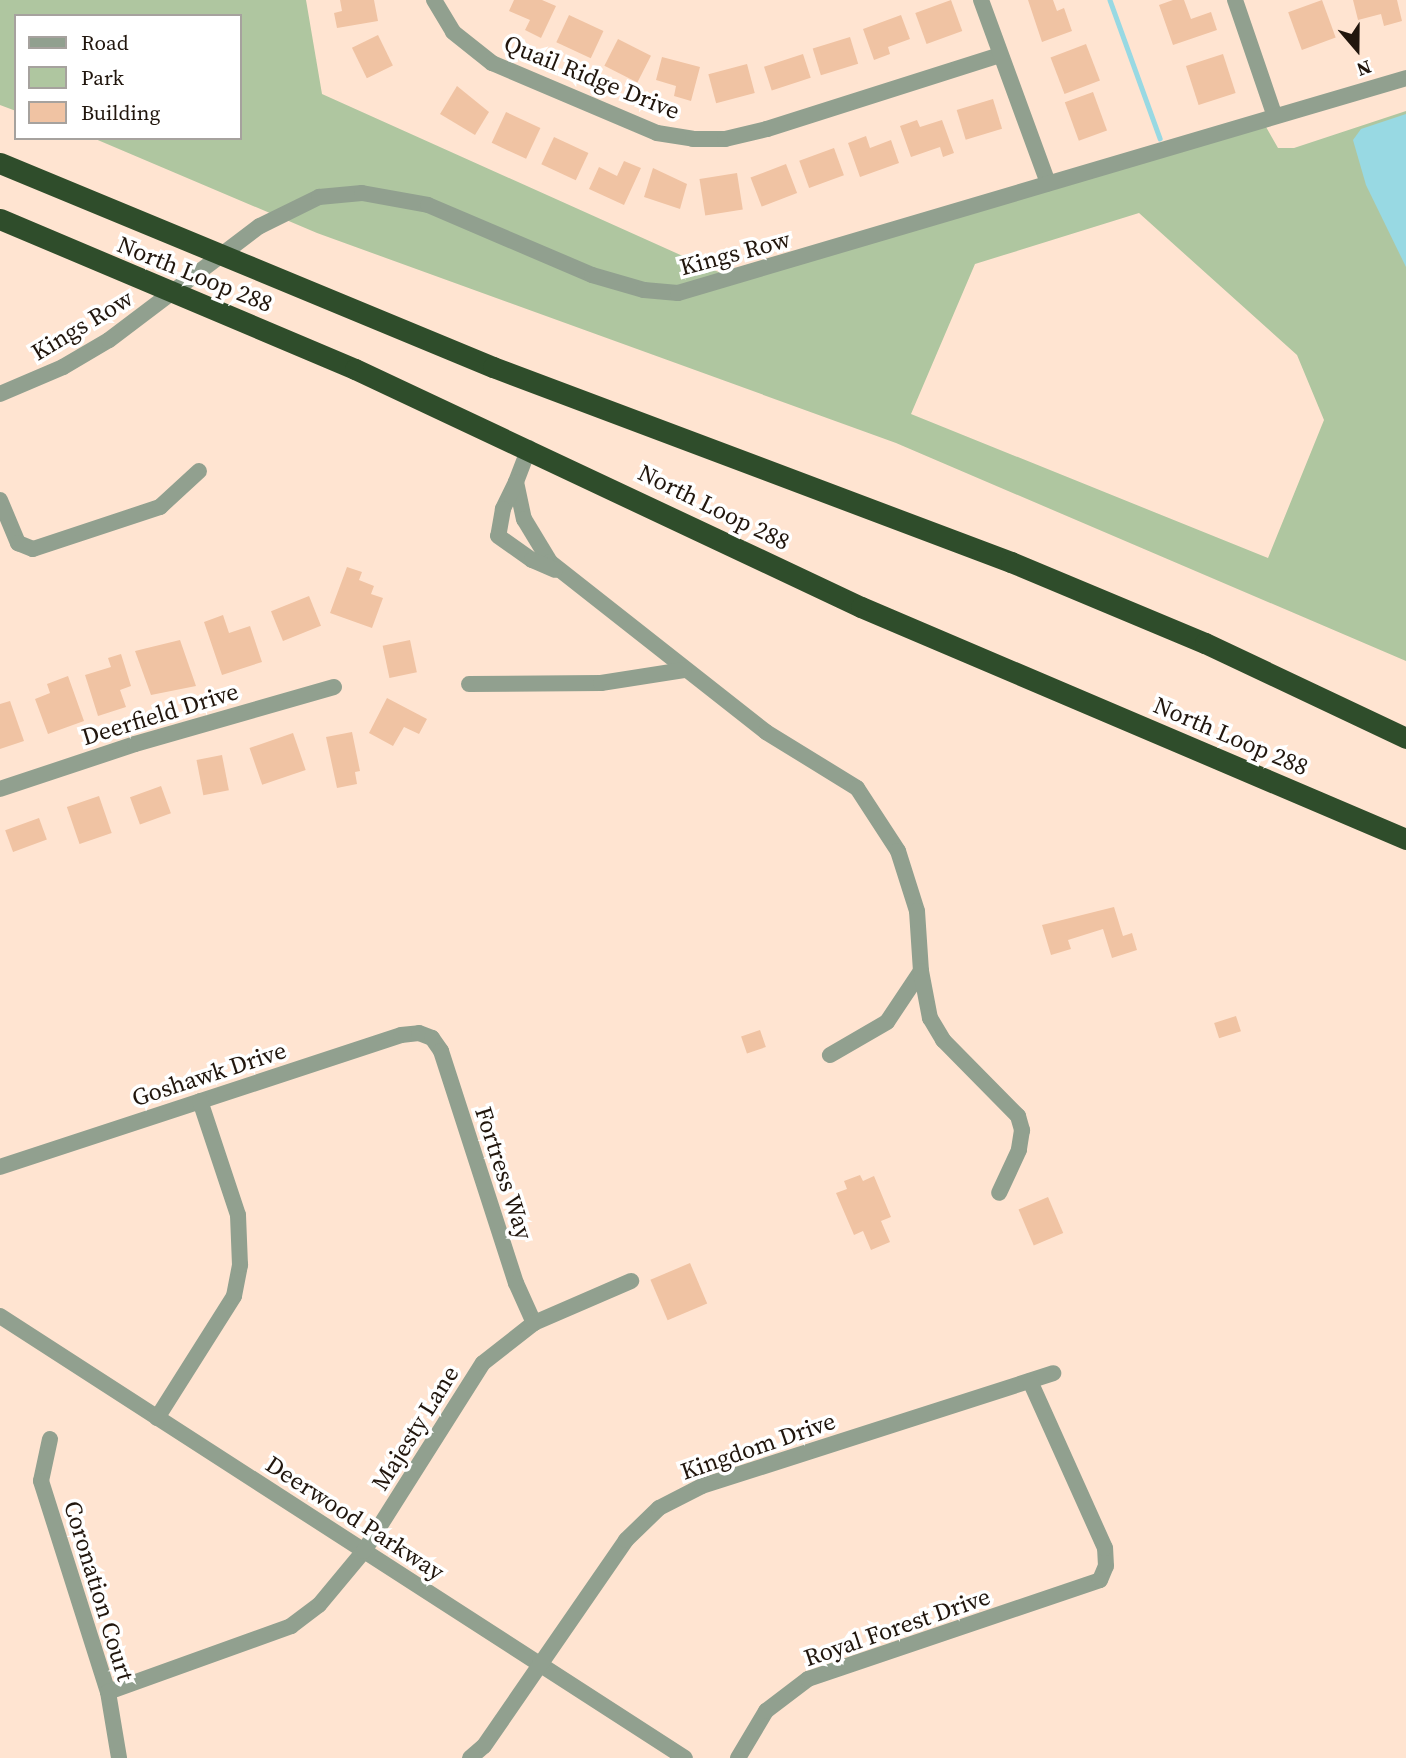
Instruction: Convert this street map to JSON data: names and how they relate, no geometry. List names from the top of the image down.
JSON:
{
  "streets": {
    "highway": ["North Loop 288"],
    "street": [
      "Quail Ridge Drive",
      "Kings Row",
      "Deerfield Drive",
      "Goshawk Drive",
      "Fortress Way",
      "Majesty Lane",
      "Kingdom Drive",
      "Deerwood Parkway",
      "Coronation Court",
      "Royal Forest Drive"
    ]
  },
  "crossings": [
    ["Kings Row", "North Loop 288"],
    ["Goshawk Drive", "Fortress Way"],
    ["Fortress Way", "Majesty Lane"],
    ["Majesty Lane", "Deerwood Parkway"],
    ["Majesty Lane", "Coronation Court"],
    ["Kingdom Drive", "Deerwood Parkway"],
    ["Kingdom Drive", "Royal Forest Drive"]
  ],
  "legend": ["Road", "Park", "Building"],
  "north": "bottom"
}
